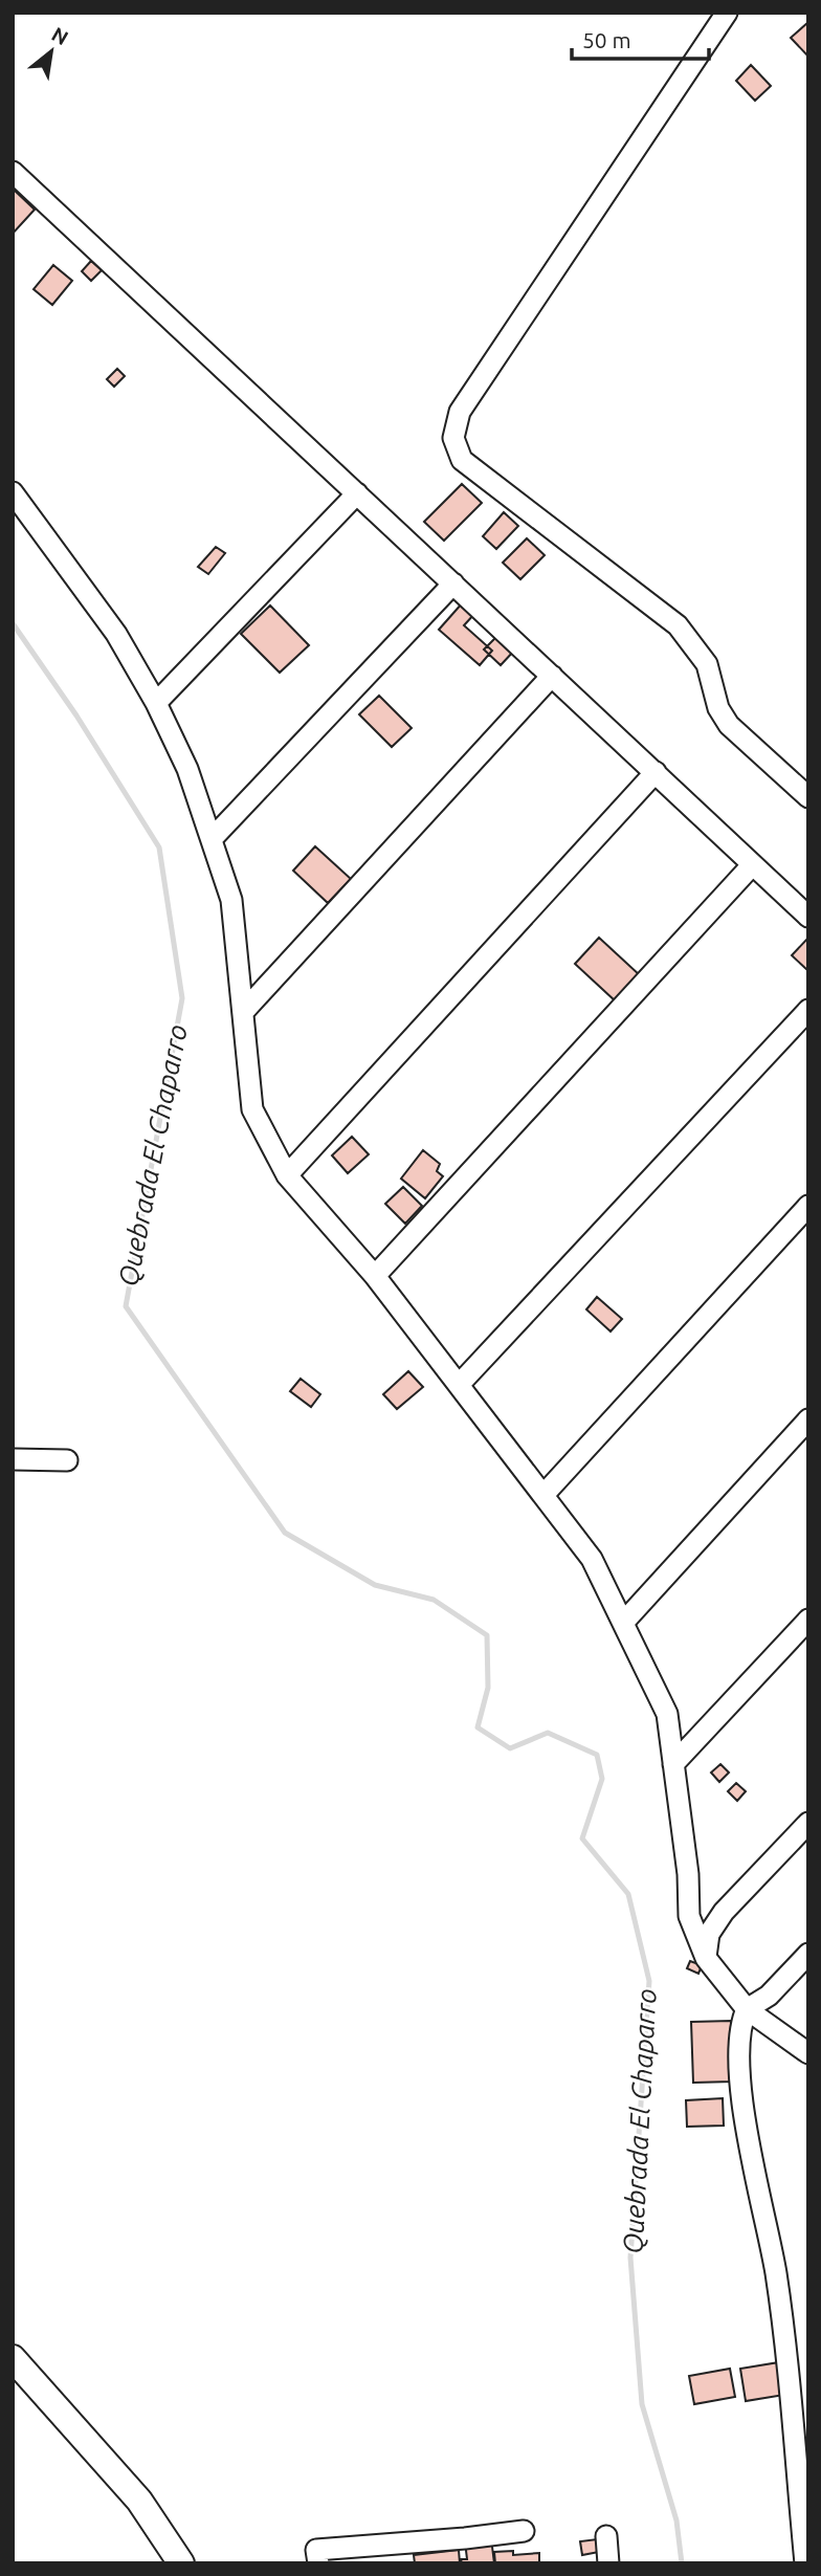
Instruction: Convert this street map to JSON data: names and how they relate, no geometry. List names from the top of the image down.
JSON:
{
  "water": ["Quebrada El Chaparro"],
  "scale_bar": "50 m",
  "north": "top right"
}
